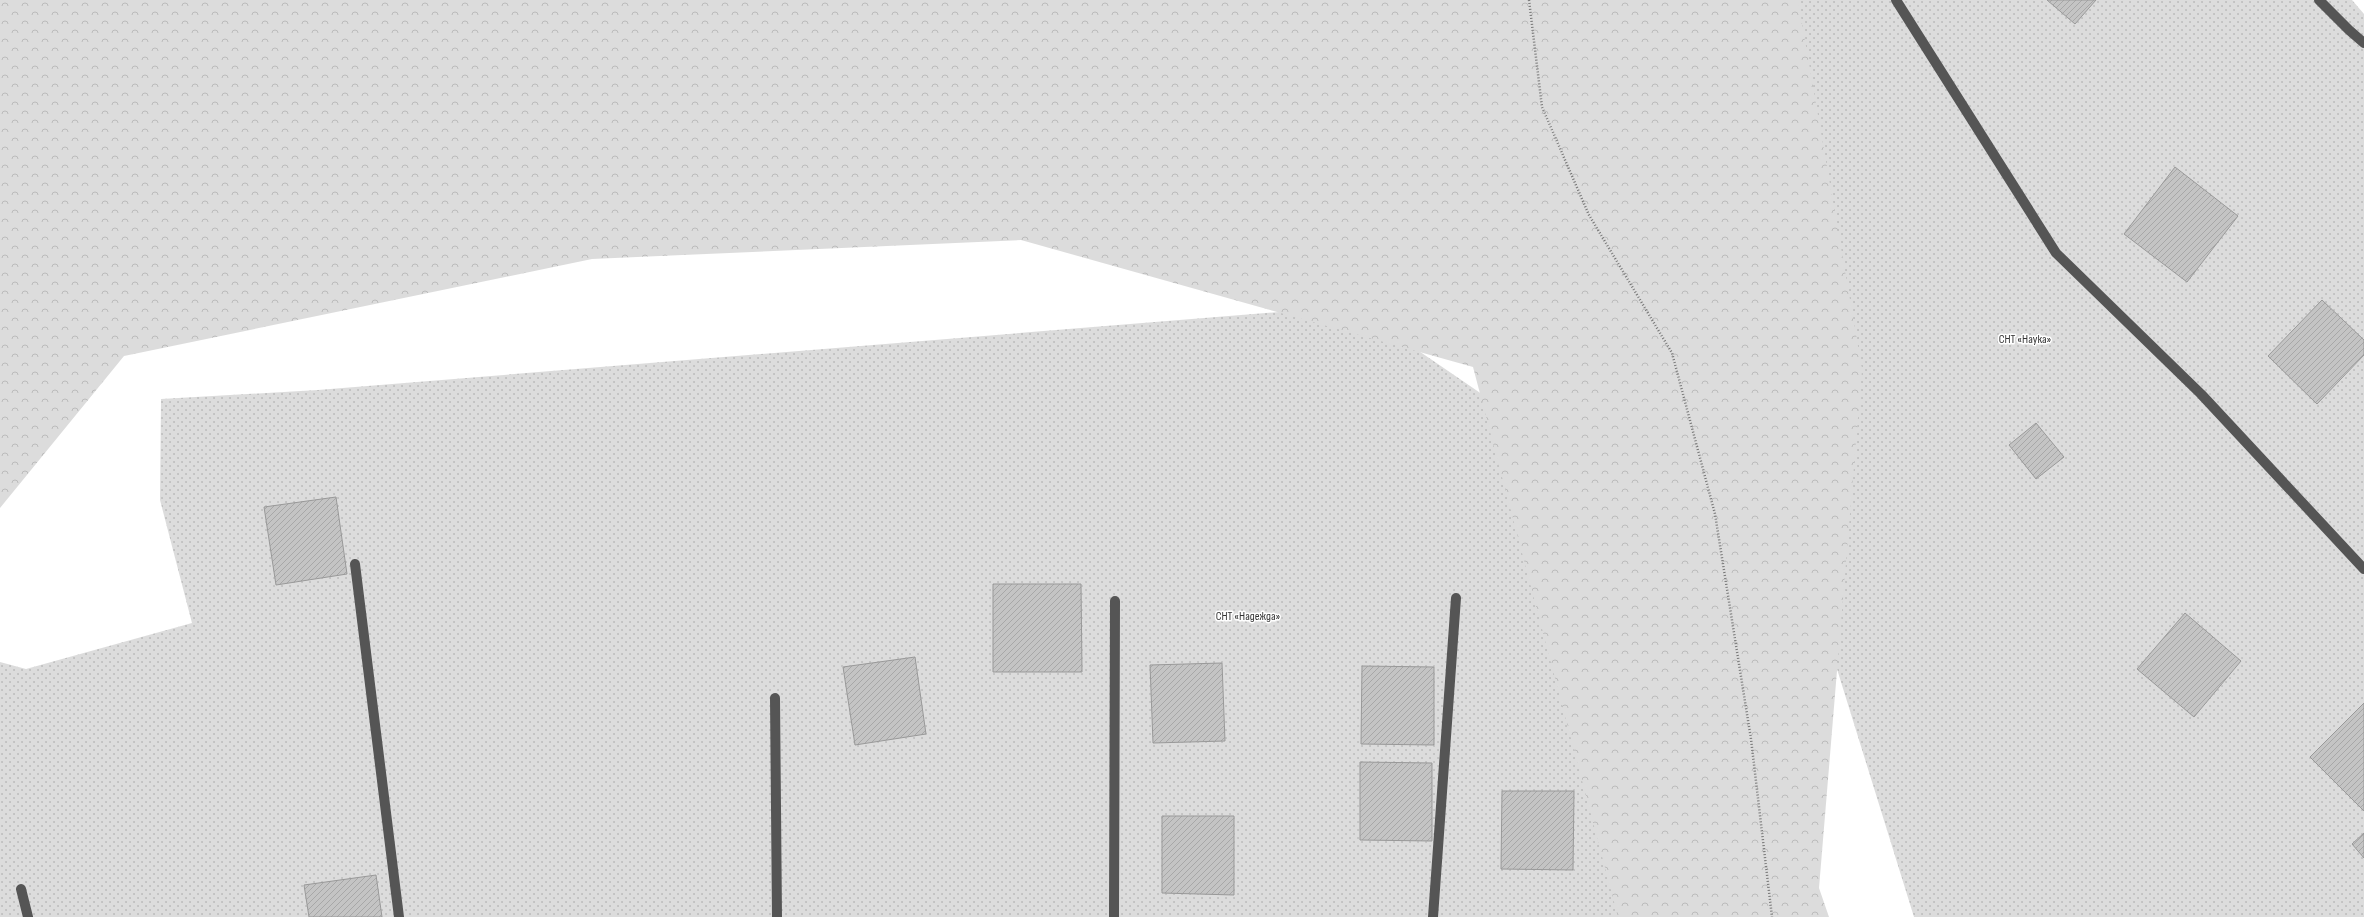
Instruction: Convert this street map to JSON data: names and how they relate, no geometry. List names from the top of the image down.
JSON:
{
  "parks": ["СНТ «Наука»", "СНТ «Надежда»"]
}
